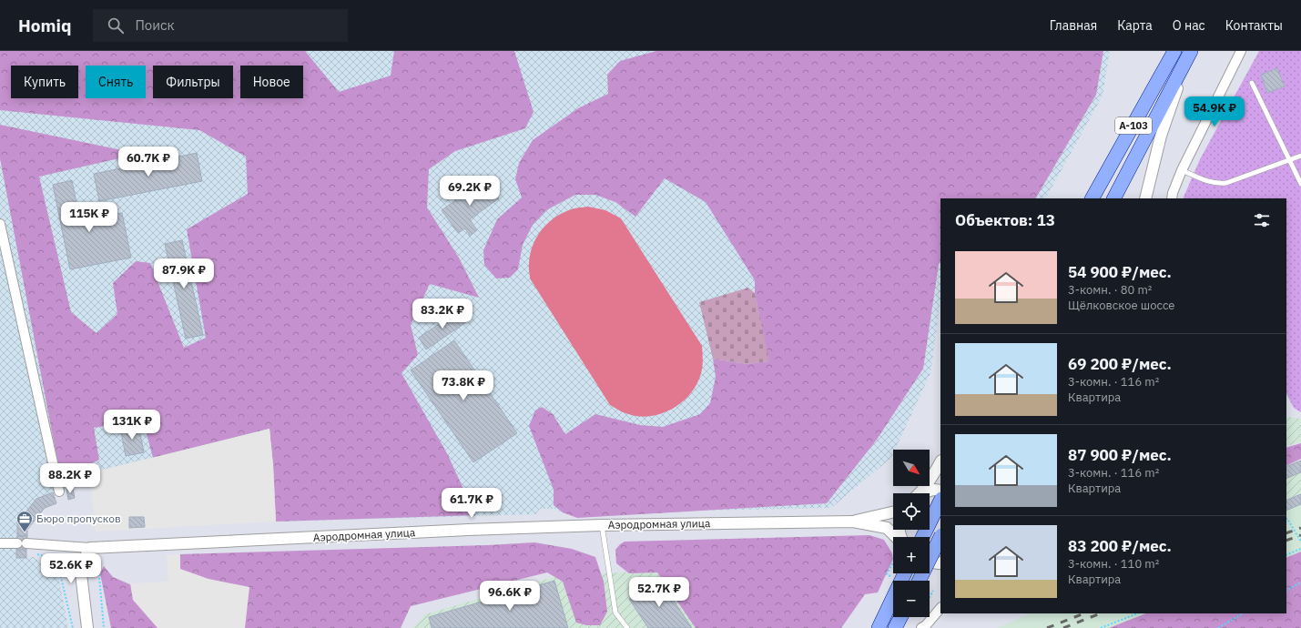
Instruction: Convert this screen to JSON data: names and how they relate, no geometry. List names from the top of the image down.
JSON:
{
  "streets": {
    "main road": ["А-103"],
    "street": ["Аэродромная улица"]
  },
  "places": {
    "office": ["Бюро пропусков"]
  },
  "north": "bottom right",
  "page": {
    "header": "Homiq",
    "search": "Поиск",
    "nav": [
      "Главная",
      "Карта",
      "О нас",
      "Контакты"
    ],
    "chip": [
      "Купить",
      "Снять",
      "Фильтры",
      "Новое"
    ],
    "price": [
      "54.9K ₽",
      "60.7K ₽",
      "69.2K ₽",
      "115K ₽",
      "87.9K ₽",
      "83.2K ₽",
      "73.8K ₽",
      "131K ₽",
      "88.2K ₽",
      "61.7K ₽",
      "52.6K ₽",
      "52.7K ₽",
      "96.6K ₽"
    ],
    "heading": "Объектов: 13",
    "list": [
      {
        "name": "54 900 ₽/мес.",
        "note": "3-комн. · 80 m² · Щёлковское шоссе"
      },
      {
        "name": "69 200 ₽/мес.",
        "note": "3-комн. · 116 m² · Квартира"
      },
      {
        "name": "87 900 ₽/мес.",
        "note": "3-комн. · 116 m² · Квартира"
      },
      {
        "name": "83 200 ₽/мес.",
        "note": "3-комн. · 110 m² · Квартира"
      }
    ],
    "map_buttons": ["+", "−"]
  }
}
